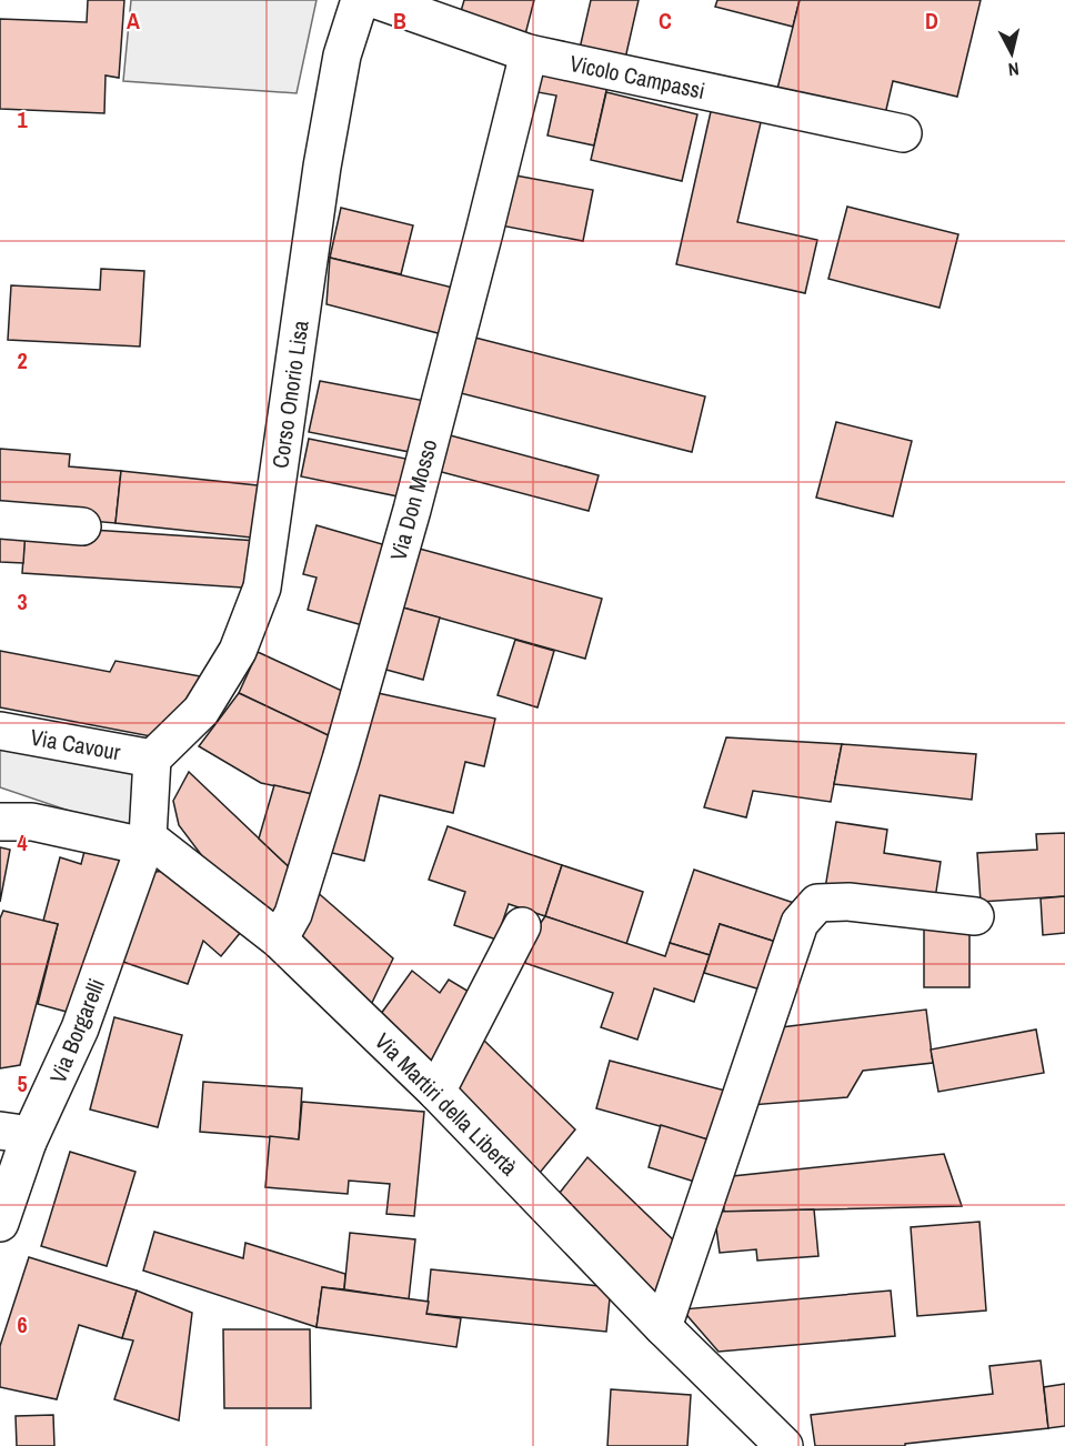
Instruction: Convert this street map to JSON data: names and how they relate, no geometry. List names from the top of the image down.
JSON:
{
  "streets": {
    "street": [
      "Vicolo Campassi",
      "Corso Onorio Lisa",
      "Via Don Mosso",
      "Via Cavour",
      "Via Borgarelli",
      "Via Martiri della Libertà"
    ]
  },
  "crossings": [
    ["Vicolo Campassi", "Via Don Mosso"],
    ["Corso Onorio Lisa", "Via Cavour"],
    ["Via Don Mosso", "Via Martiri della Libertà"],
    ["Via Borgarelli", "Via Martiri della Libertà"]
  ],
  "north": "bottom",
  "grid": {
    "columns": [
      "A",
      "B",
      "C",
      "D"
    ],
    "rows": [
      "1",
      "2",
      "3",
      "4",
      "5",
      "6"
    ]
  }
}
